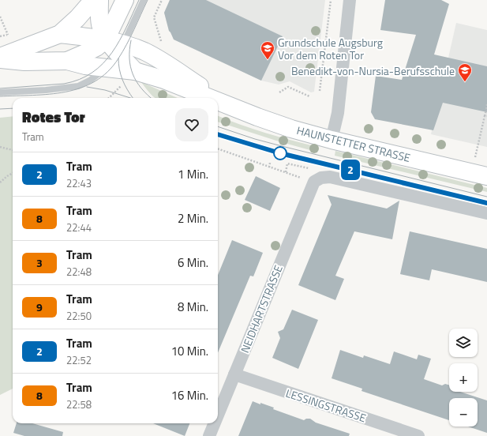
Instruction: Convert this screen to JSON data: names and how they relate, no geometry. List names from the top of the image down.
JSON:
{
  "streets": {
    "main road": ["HAUNSTETTER STRASSE"],
    "street": ["NEIDHARTSTRASSE", "LESSINGSTRASSE"]
  },
  "crossings": [
    ["NEIDHARTSTRASSE", "LESSINGSTRASSE"]
  ],
  "places": {
    "school or university": ["Grundschule Augsburg Vor dem Roten Tor", "Benedikt-von-Nursia-Berufsschule"]
  },
  "lines": ["tram line 2"],
  "page": {
    "on_map": "2",
    "heading": ["Rotes Tor", "Tram"],
    "list": [
      {
        "mark": "2",
        "name": "Tram",
        "note": "22:43",
        "value": "1 Min."
      },
      {
        "mark": "8",
        "name": "Tram",
        "note": "22:44",
        "value": "2 Min."
      },
      {
        "mark": "3",
        "name": "Tram",
        "note": "22:48",
        "value": "6 Min."
      },
      {
        "mark": "9",
        "name": "Tram",
        "note": "22:50",
        "value": "8 Min."
      },
      {
        "mark": "2",
        "name": "Tram",
        "note": "22:52",
        "value": "10 Min."
      },
      {
        "mark": "8",
        "name": "Tram",
        "note": "22:58",
        "value": "16 Min."
      }
    ],
    "map_buttons": ["+", "−"]
  }
}
